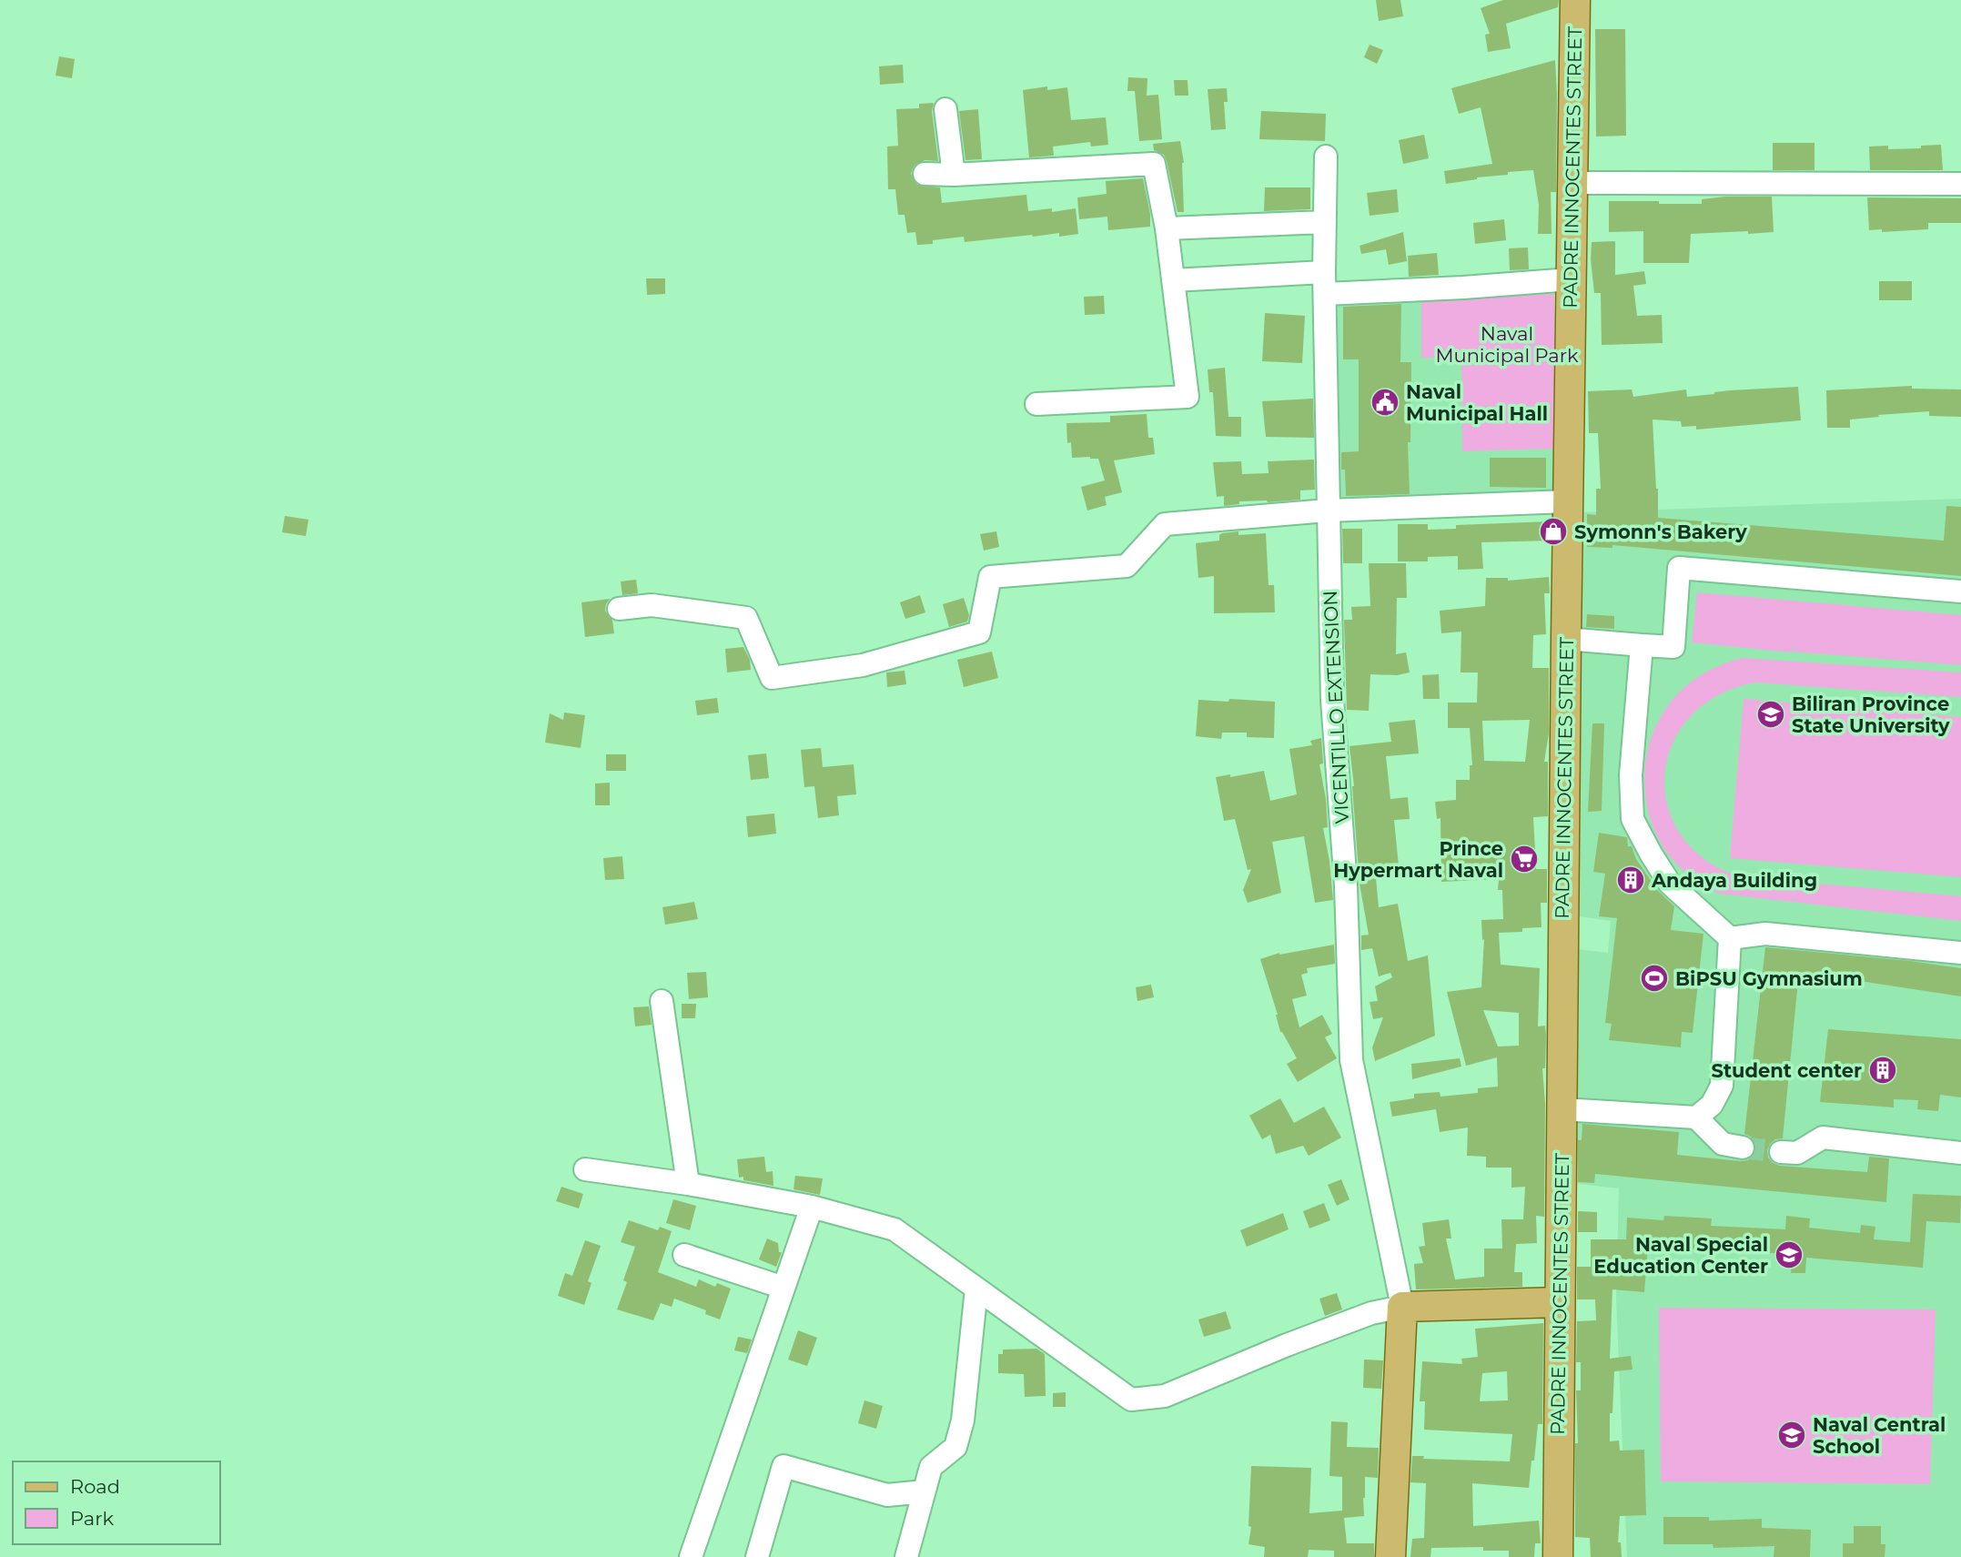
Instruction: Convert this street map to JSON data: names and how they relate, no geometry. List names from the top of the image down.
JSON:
{
  "streets": {
    "main road": ["PADRE INNOCENTES STREET", "VICENTILLO EXTENSION"]
  },
  "parks": ["Naval Municipal Park"],
  "places": {
    "public building": ["Naval Municipal Hall"],
    "shop": ["Symonn's Bakery"],
    "school or university": ["Biliran Province State University", "Naval Special Education Center", "Naval Central School"],
    "supermarket": ["Prince Hypermart Naval"],
    "building": ["Andaya Building", "Student center"],
    "sports": ["BiPSU Gymnasium"]
  },
  "legend": ["Road", "Park"]
}
